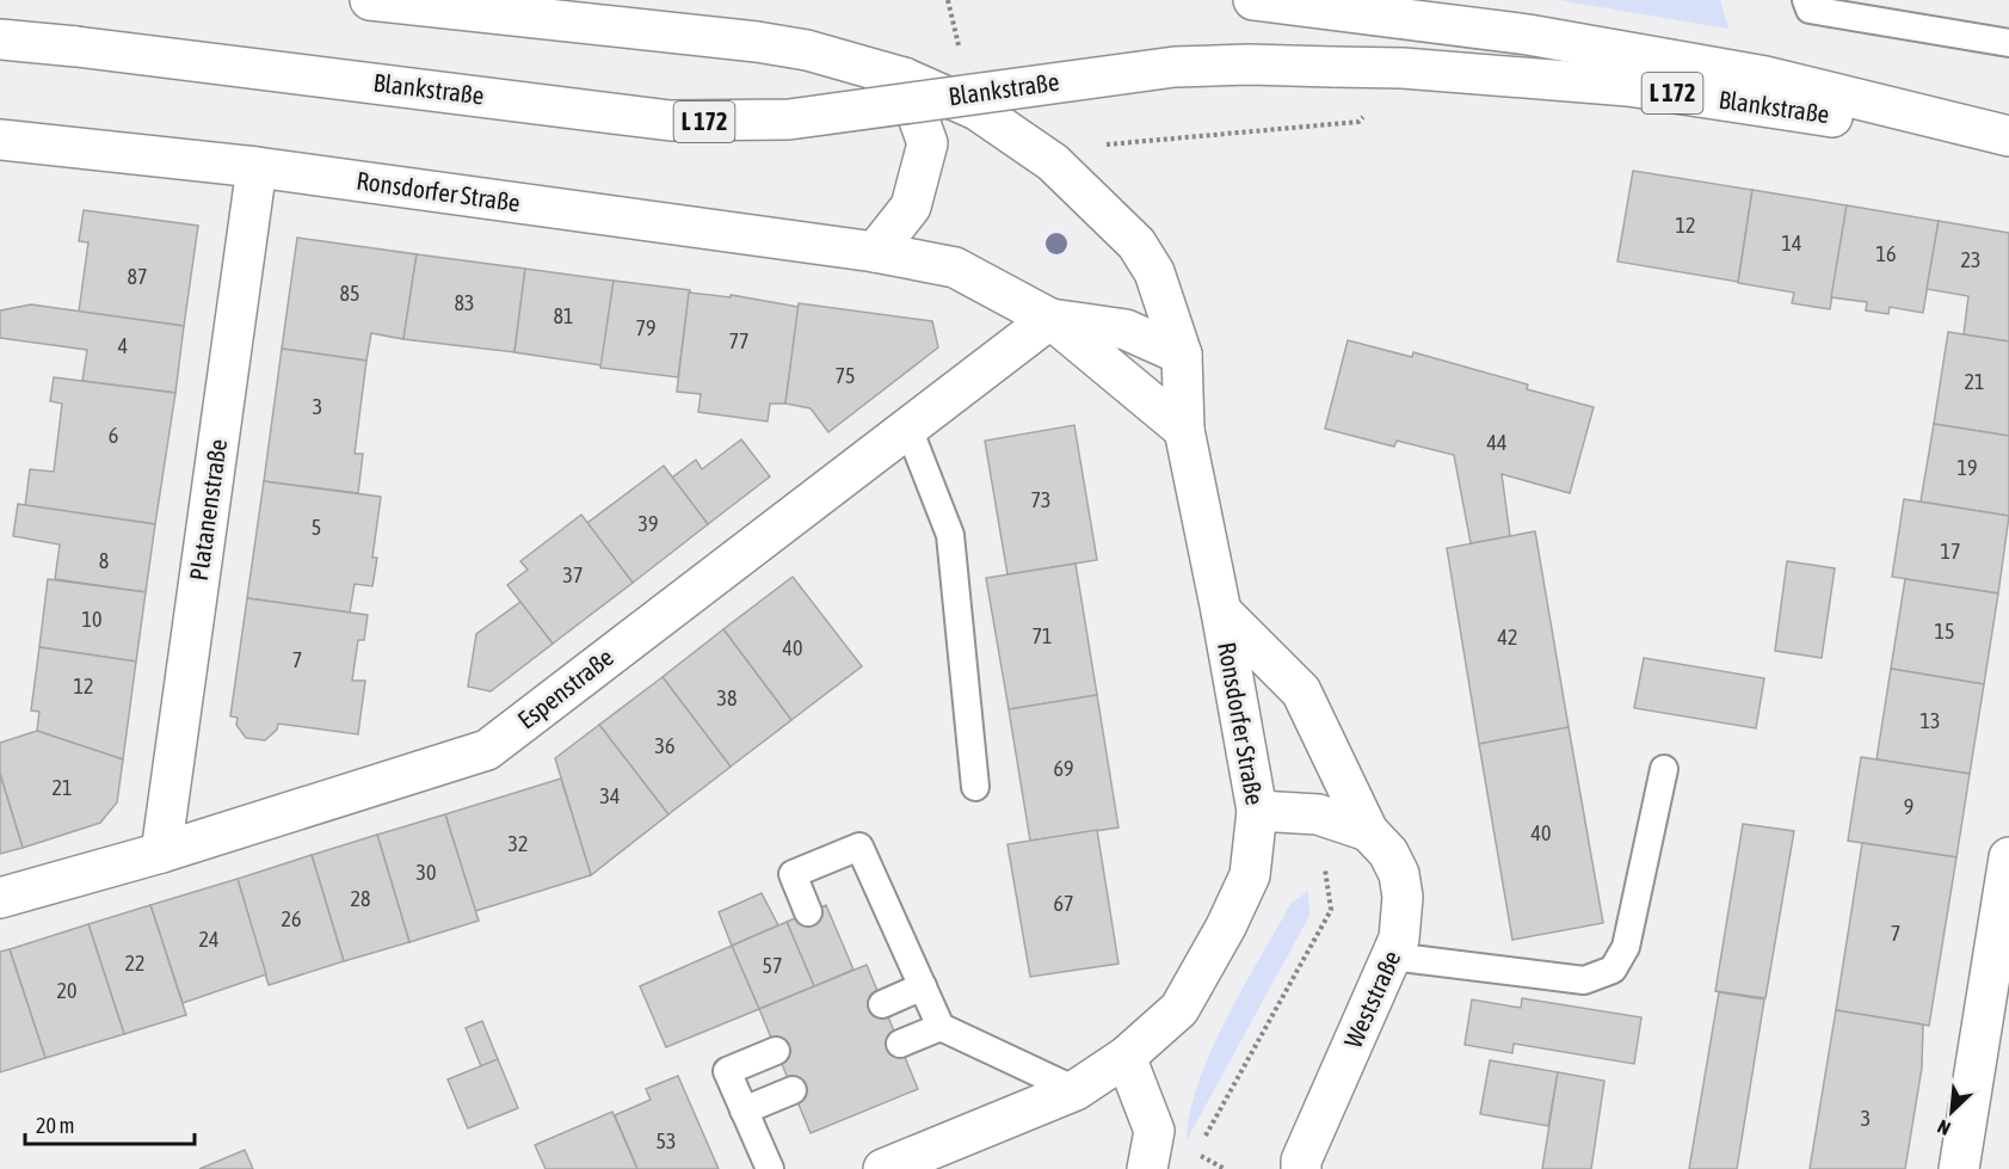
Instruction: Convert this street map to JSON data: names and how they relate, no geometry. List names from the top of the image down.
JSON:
{
  "streets": {
    "street": [
      "Blankstraße",
      "L 172",
      "Ronsdorfer Straße",
      "Platanenstraße",
      "Espenstraße",
      "Weststraße"
    ]
  },
  "crossings": [
    ["Ronsdorfer Straße", "Platanenstraße"],
    ["Ronsdorfer Straße", "Espenstraße"],
    ["Ronsdorfer Straße", "Weststraße"],
    ["Platanenstraße", "Espenstraße"]
  ],
  "house_numbers": [
    "12",
    "14",
    "16",
    "23",
    "87",
    "85",
    "83",
    "81",
    "79",
    "77",
    "4",
    "75",
    "21",
    "3",
    "6",
    "44",
    "19",
    "73",
    "39",
    "5",
    "17",
    "8",
    "37",
    "10",
    "15",
    "71",
    "42",
    "40",
    "7",
    "12",
    "38",
    "13",
    "36",
    "69",
    "21",
    "34",
    "9",
    "40",
    "32",
    "30",
    "28",
    "67",
    "26",
    "7",
    "24",
    "22",
    "57",
    "20",
    "3",
    "53"
  ],
  "scale_bar": "20 m",
  "north": "bottom left"
}
